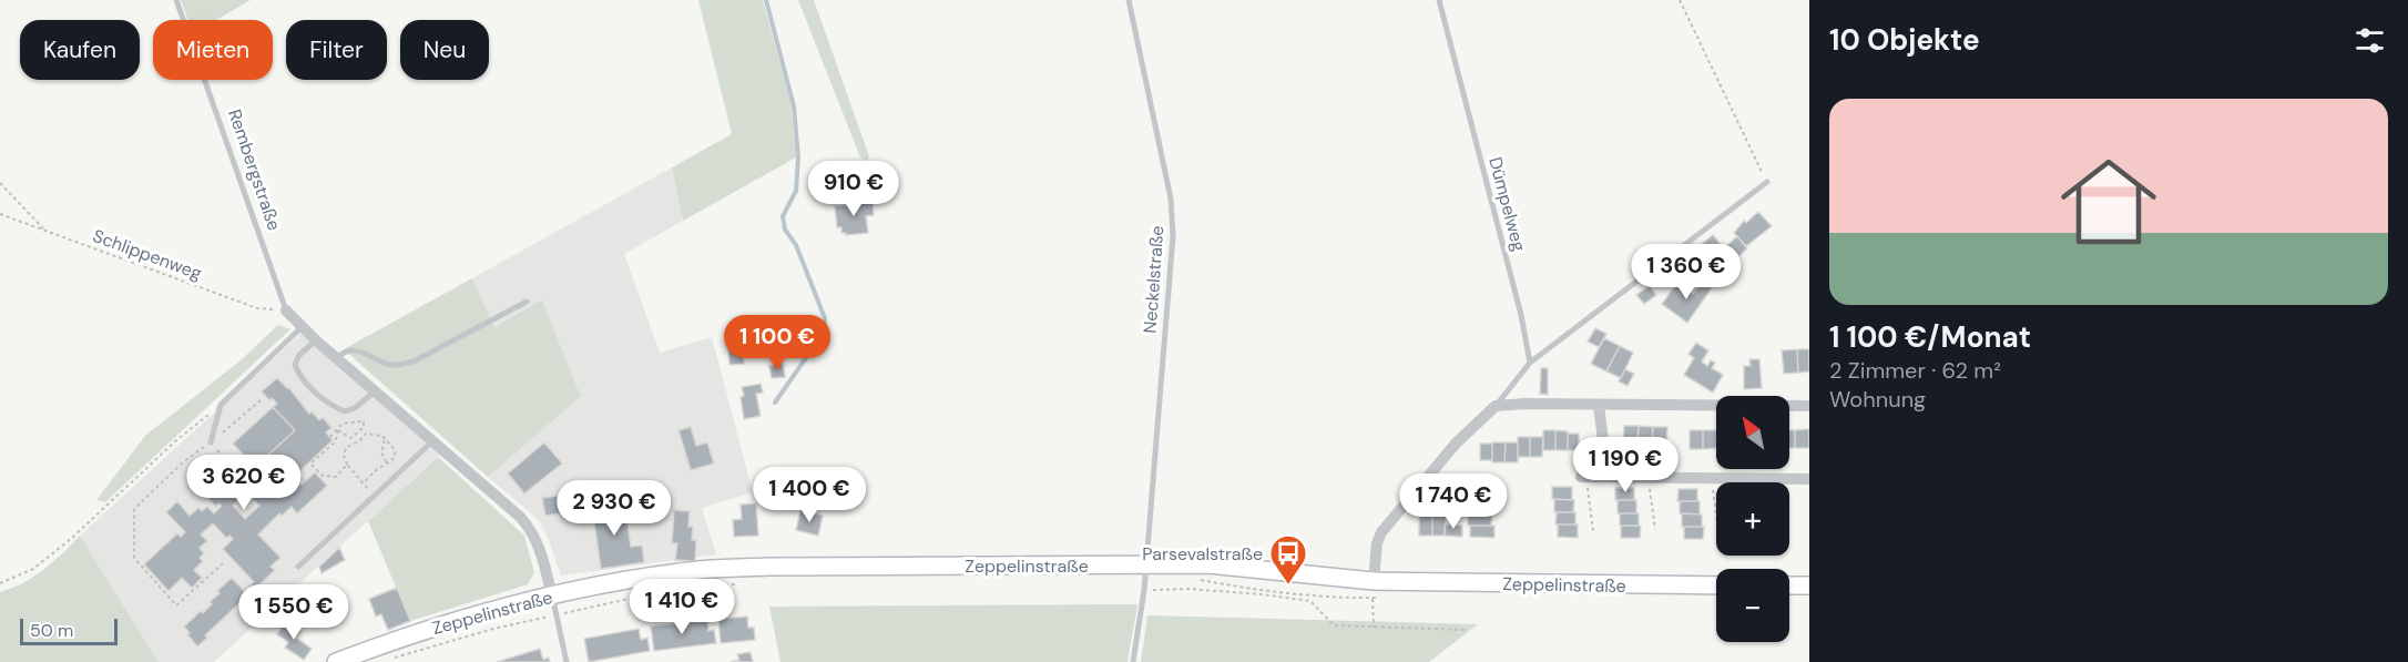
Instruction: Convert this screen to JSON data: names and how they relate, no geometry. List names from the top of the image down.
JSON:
{
  "streets": {
    "main road": ["Zeppelinstraße"],
    "street": ["Rembergstraße"],
    "lane": ["Dümpelweg", "Neckelstraße"],
    "path": ["Schlippenweg"]
  },
  "crossings": [
    ["Rembergstraße", "Schlippenweg"],
    ["Rembergstraße", "Zeppelinstraße"],
    ["Neckelstraße", "Zeppelinstraße"]
  ],
  "places": {
    "bus stop": ["Parsevalstraße"]
  },
  "scale_bar": "50 m",
  "north": "top left",
  "page": {
    "heading": "10 Objekte",
    "chip": [
      "Kaufen",
      "Mieten",
      "Filter",
      "Neu"
    ],
    "list": [
      {
        "name": "1 100 €/Monat",
        "note": "2 Zimmer · 62 m² · Wohnung"
      }
    ],
    "price": [
      "910 €",
      "1 360 €",
      "1 100 €",
      "1 190 €",
      "3 620 €",
      "1 400 €",
      "1 740 €",
      "2 930 €",
      "1 410 €",
      "1 550 €"
    ],
    "map_buttons": ["+", "−"],
    "scale": "50 m"
  }
}
